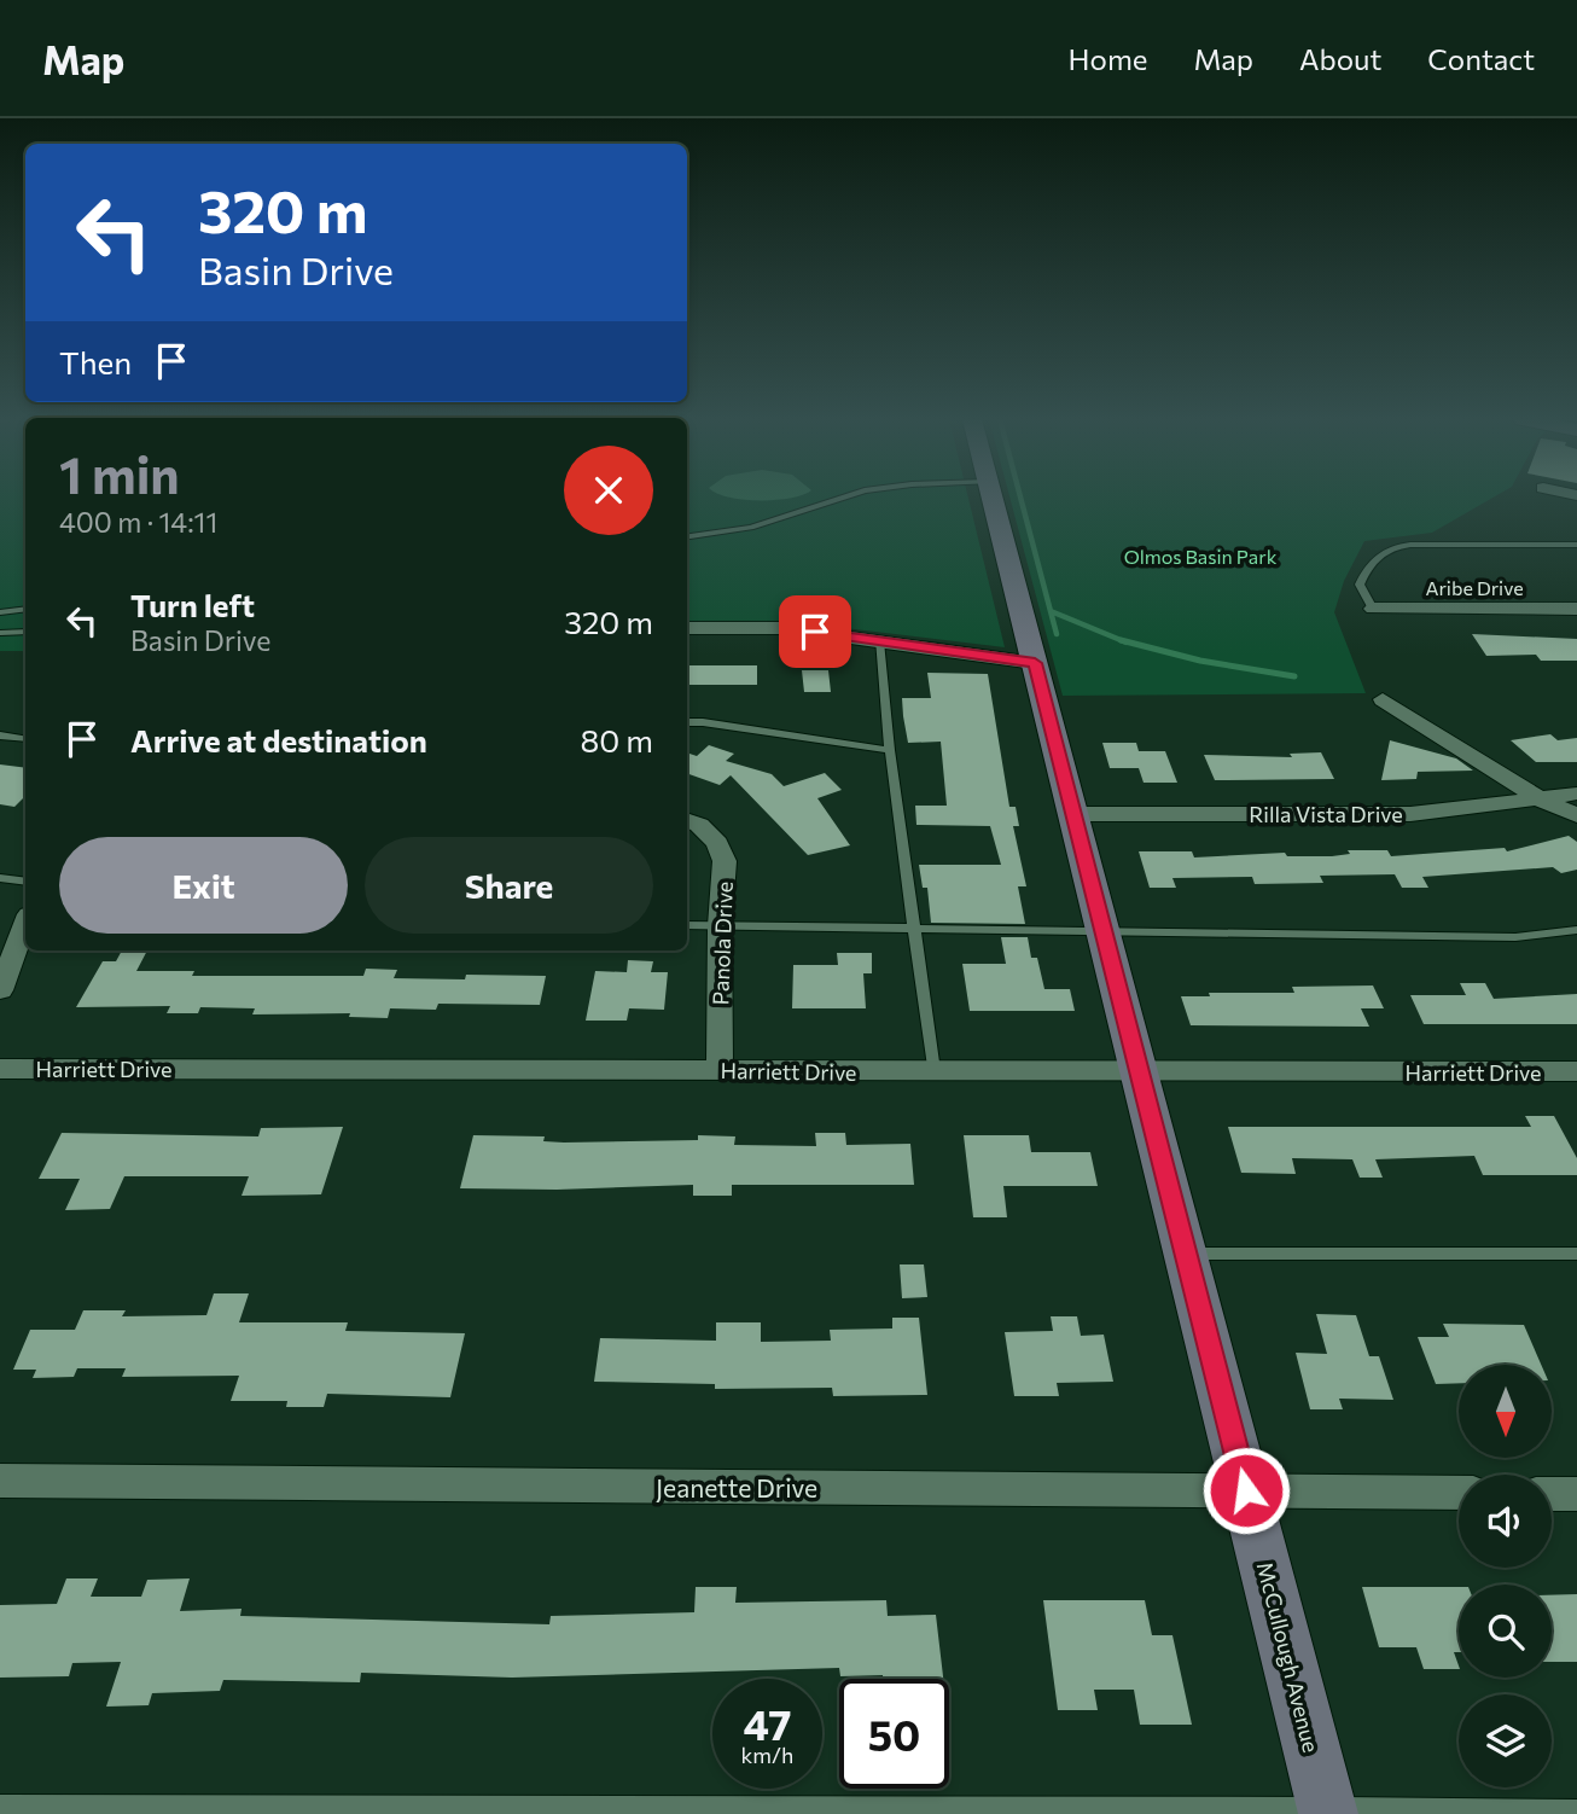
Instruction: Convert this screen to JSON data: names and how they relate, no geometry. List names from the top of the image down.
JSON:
{
  "streets": {
    "main road": ["McCullough Avenue"],
    "street": [
      "Aribe Drive",
      "Rilla Vista Drive",
      "Panola Drive",
      "Harriett Drive",
      "Jeanette Drive"
    ]
  },
  "crossings": [
    ["Rilla Vista Drive", "McCullough Avenue"],
    ["Panola Drive", "Harriett Drive"],
    ["Harriett Drive", "McCullough Avenue"],
    ["Jeanette Drive", "McCullough Avenue"]
  ],
  "parks": ["Olmos Basin Park"],
  "north": "bottom",
  "page": {
    "header": "Map",
    "nav": [
      "Home",
      "Map",
      "About",
      "Contact"
    ],
    "turn": ["320 m", "Basin Drive"],
    "then": "Then",
    "heading": ["1 min", "400 m · 14:11"],
    "list": [
      {
        "name": "Turn left",
        "note": "Basin Drive",
        "value": "320 m"
      },
      {
        "name": "Arrive at destination",
        "value": "80 m"
      }
    ],
    "buttons": ["Exit", "Share"],
    "speed": "47 km/h",
    "limit": "50"
  }
}
